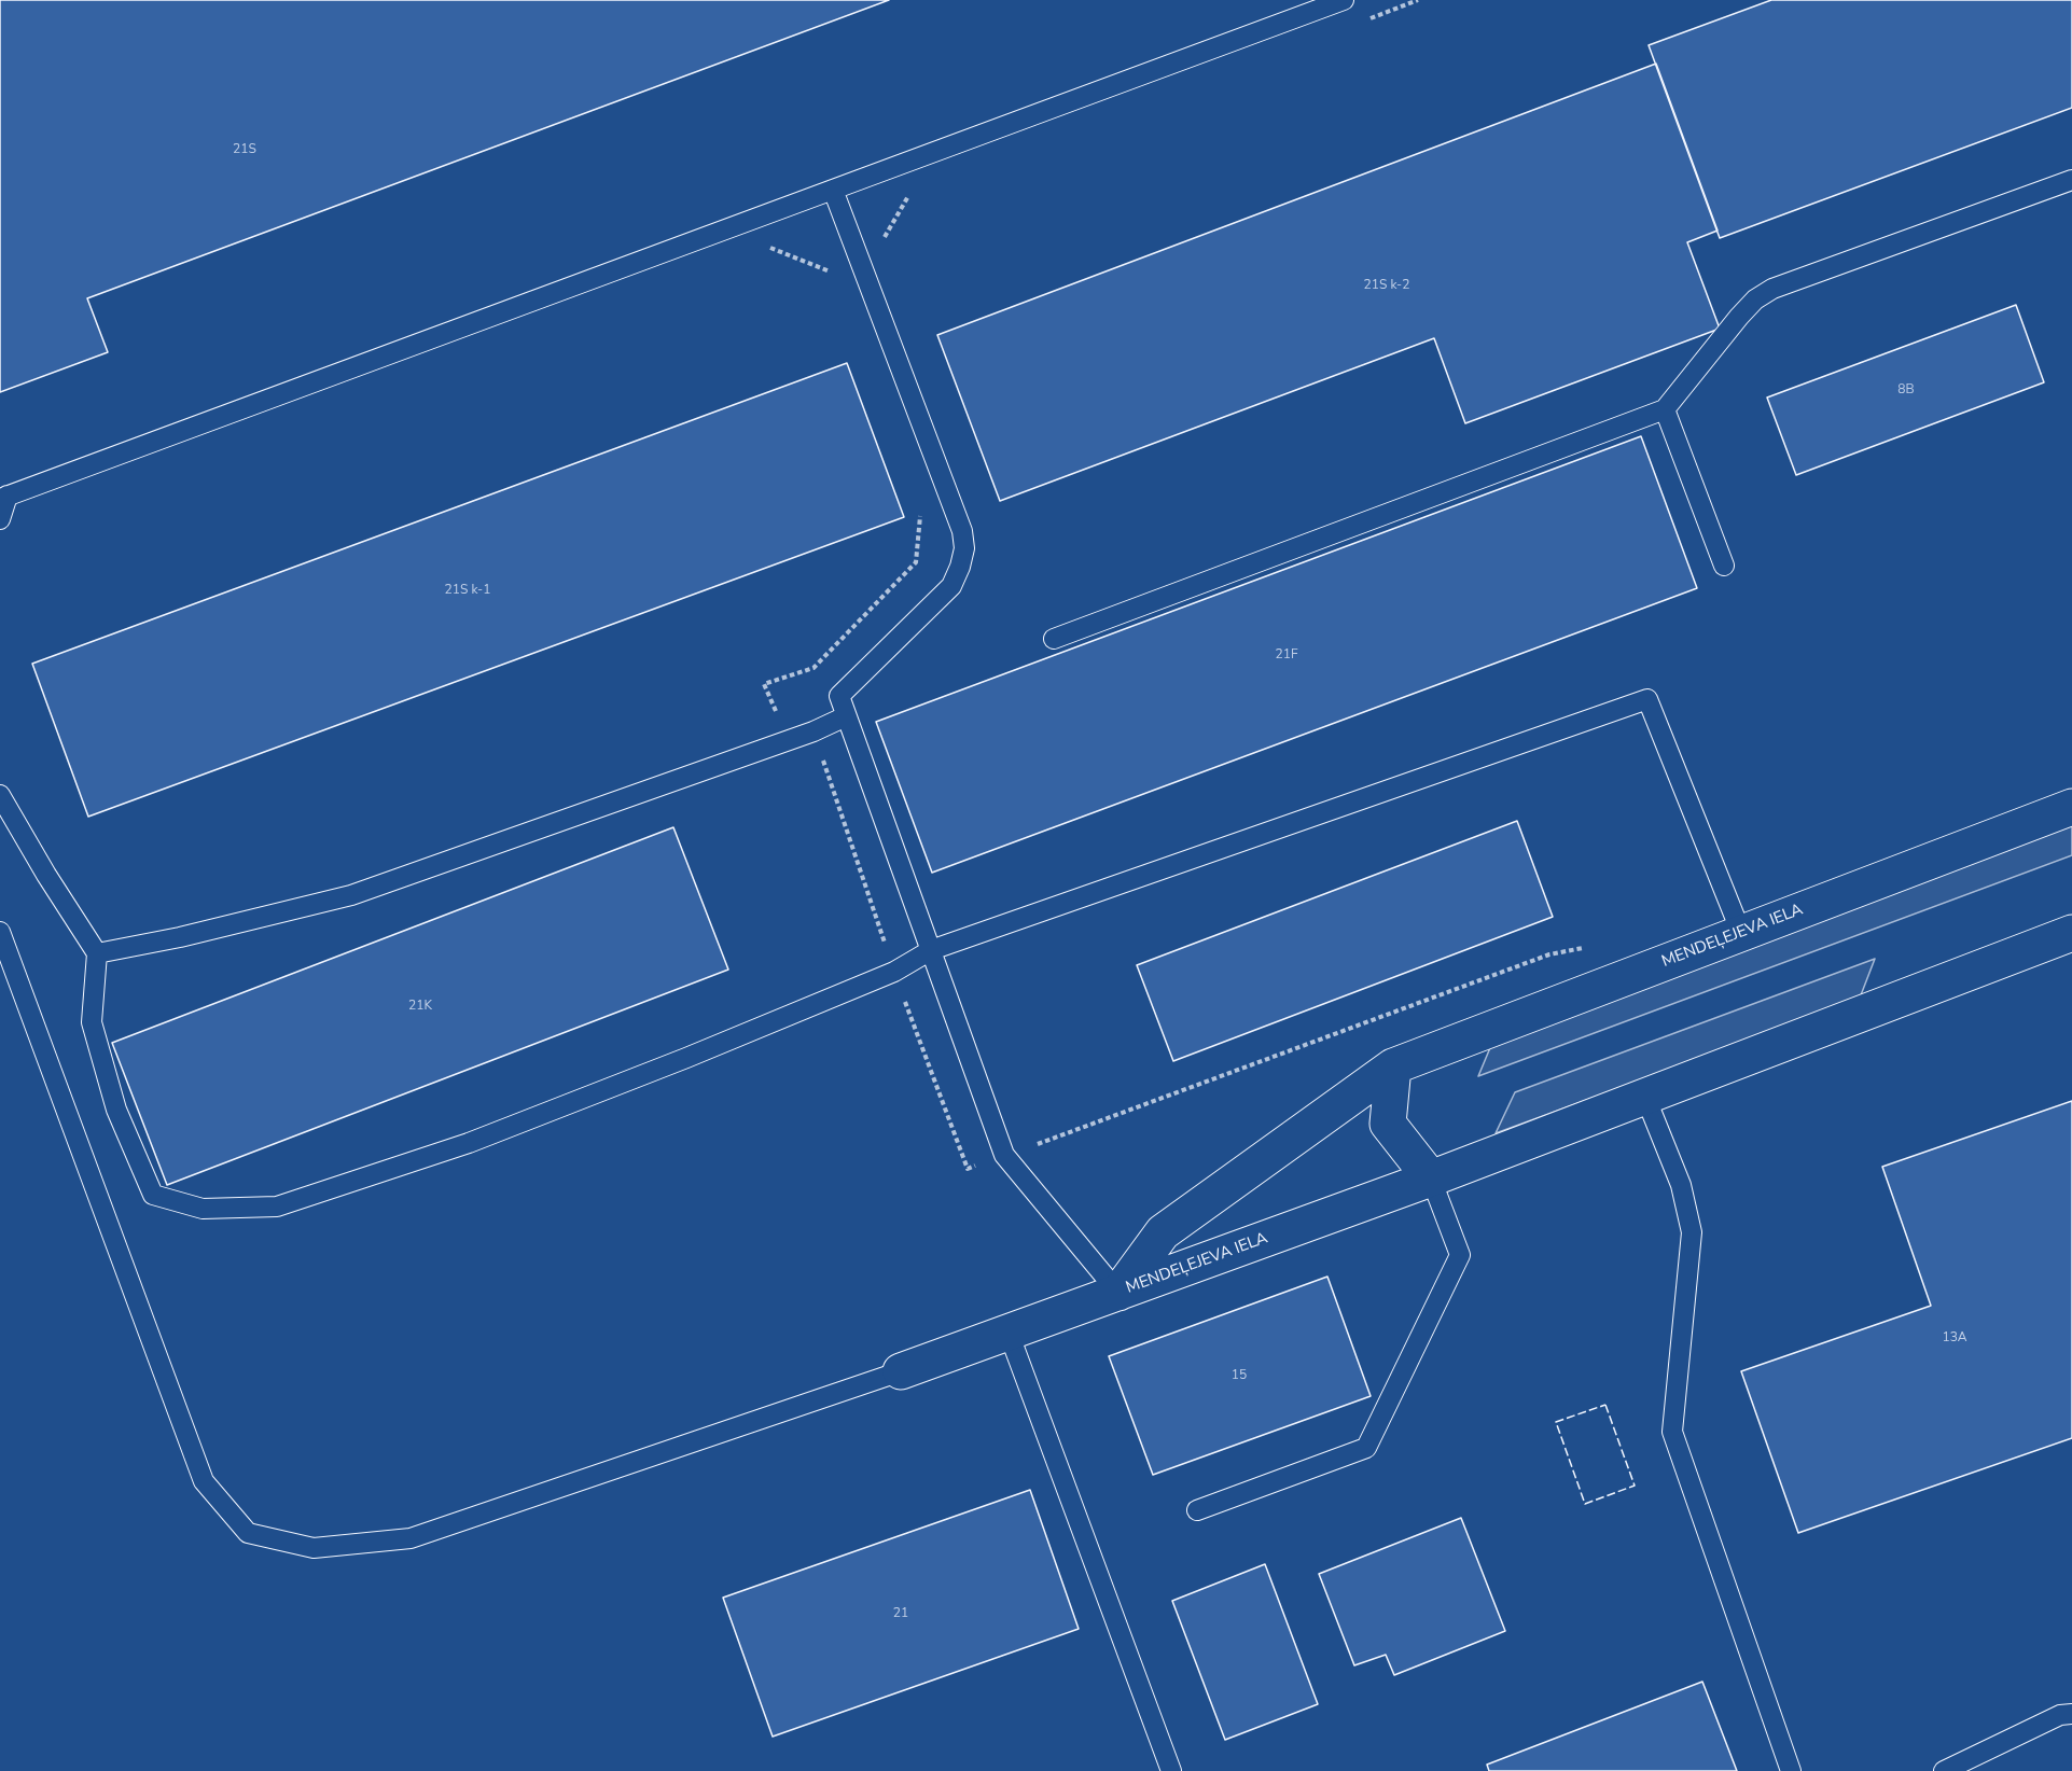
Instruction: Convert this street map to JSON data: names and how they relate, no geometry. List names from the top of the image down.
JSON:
{
  "streets": {
    "street": ["MENDEĻEJEVA IELA"]
  },
  "house_numbers": [
    "21S",
    "21S k-2",
    "8B",
    "21S k-1",
    "21F",
    "21K",
    "13A",
    "15",
    "21"
  ]
}
